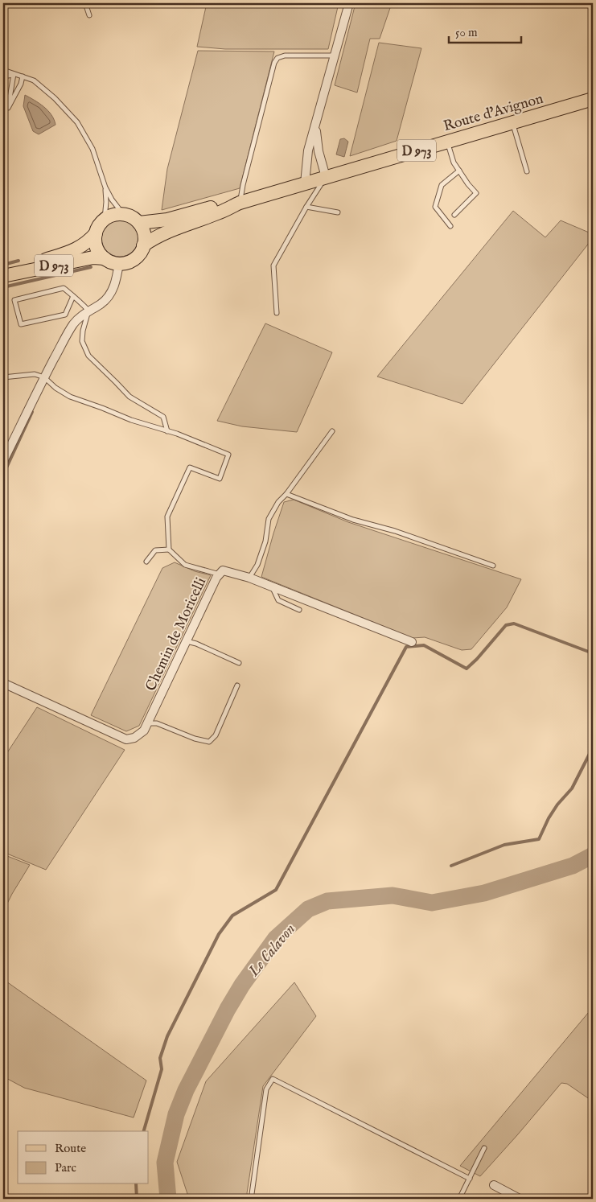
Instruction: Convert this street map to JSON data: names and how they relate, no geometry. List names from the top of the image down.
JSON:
{
  "streets": {
    "main road": ["Route d'Avignon", "D 973"],
    "street": ["Chemin de Moricelli"]
  },
  "crossings": [
    ["Route d'Avignon", "D 973"]
  ],
  "water": ["Le Calavon"],
  "legend": ["Route", "Parc"],
  "scale_bar": "50 m"
}
